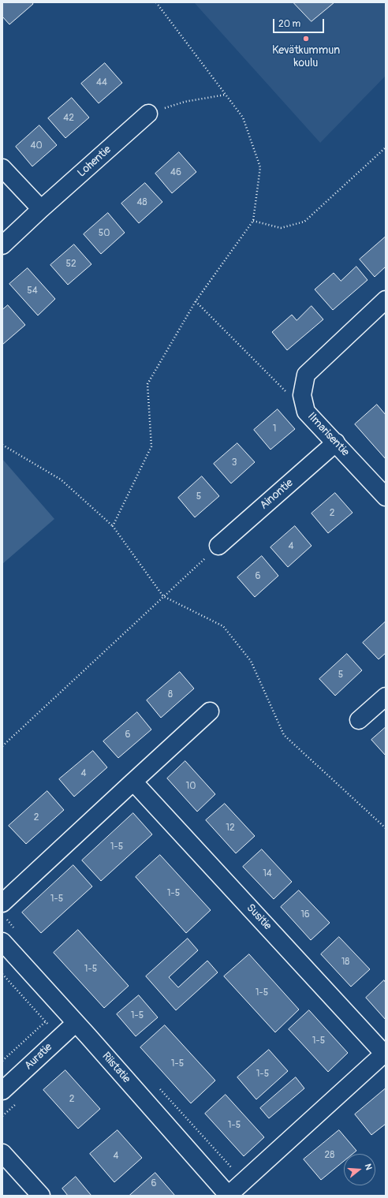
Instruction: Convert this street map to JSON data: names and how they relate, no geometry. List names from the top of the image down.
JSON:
{
  "streets": {
    "street": [
      "Lohentie",
      "Ilmarisentie",
      "Ainontie",
      "Susitie",
      "Auratie",
      "Riistatie"
    ]
  },
  "crossings": [
    ["Ilmarisentie", "Ainontie"],
    ["Susitie", "Riistatie"],
    ["Auratie", "Riistatie"]
  ],
  "places": ["Kevätkummun koulu"],
  "house_numbers": [
    "44",
    "42",
    "40",
    "46",
    "48",
    "50",
    "52",
    "54",
    "1",
    "3",
    "5",
    "2",
    "4",
    "6",
    "5",
    "8",
    "6",
    "4",
    "10",
    "2",
    "12",
    "1-5",
    "14",
    "1-5",
    "1-5",
    "16",
    "18",
    "1-5",
    "1-5",
    "1-5",
    "1-5",
    "1-5",
    "1-5",
    "2",
    "1-5",
    "28",
    "4",
    "6"
  ],
  "scale_bar": "20 m",
  "north": "right"
}
